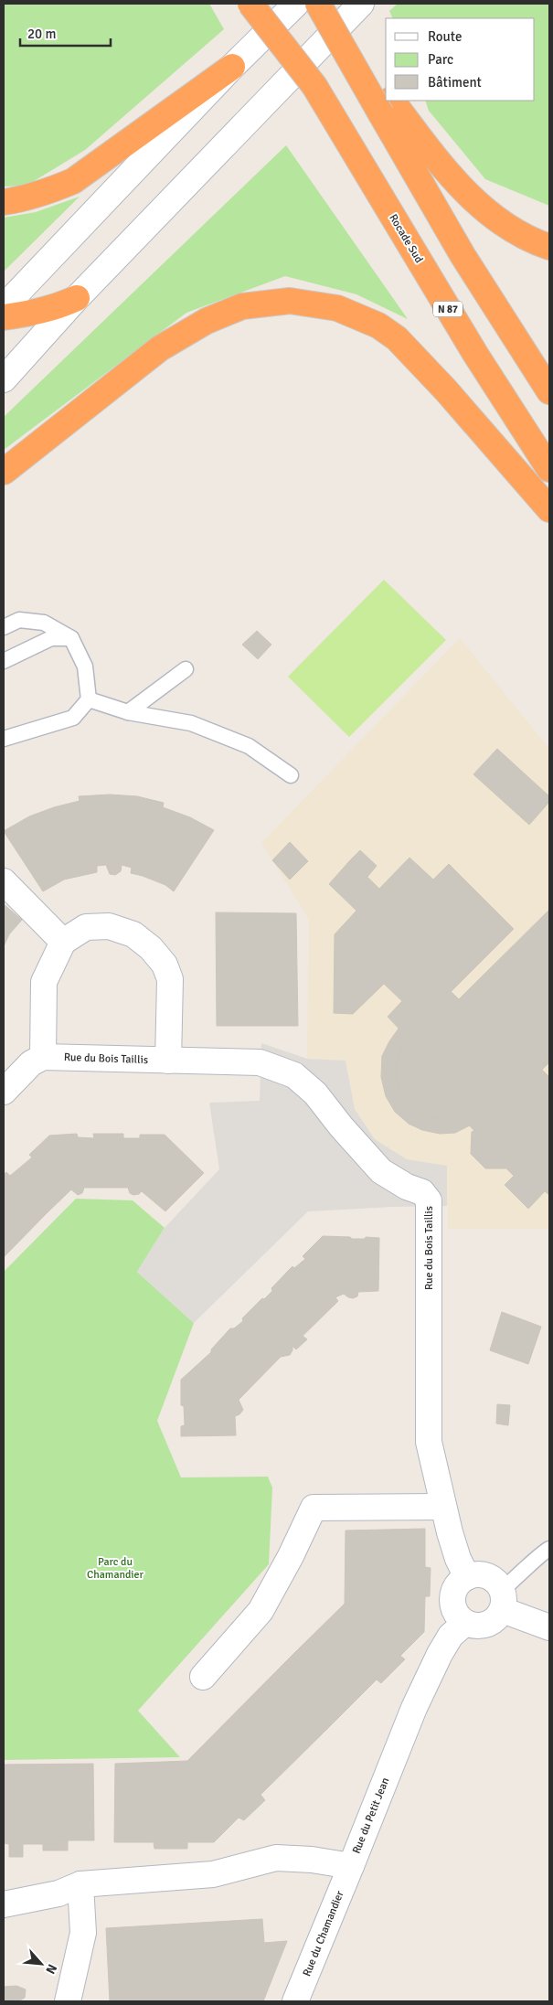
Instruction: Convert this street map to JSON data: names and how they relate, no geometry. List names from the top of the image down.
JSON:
{
  "streets": {
    "highway": ["Rocade Sud", "N 87"],
    "street": ["Rue du Bois Taillis", "Rue du Petit Jean", "Rue du Chamandier"]
  },
  "crossings": [
    ["Rue du Bois Taillis", "Rue du Petit Jean"],
    ["Rue du Petit Jean", "Rue du Chamandier"]
  ],
  "parks": ["Parc du Chamandier"],
  "legend": ["Route", "Parc", "Bâtiment"],
  "scale_bar": "20 m",
  "north": "bottom right"
}
